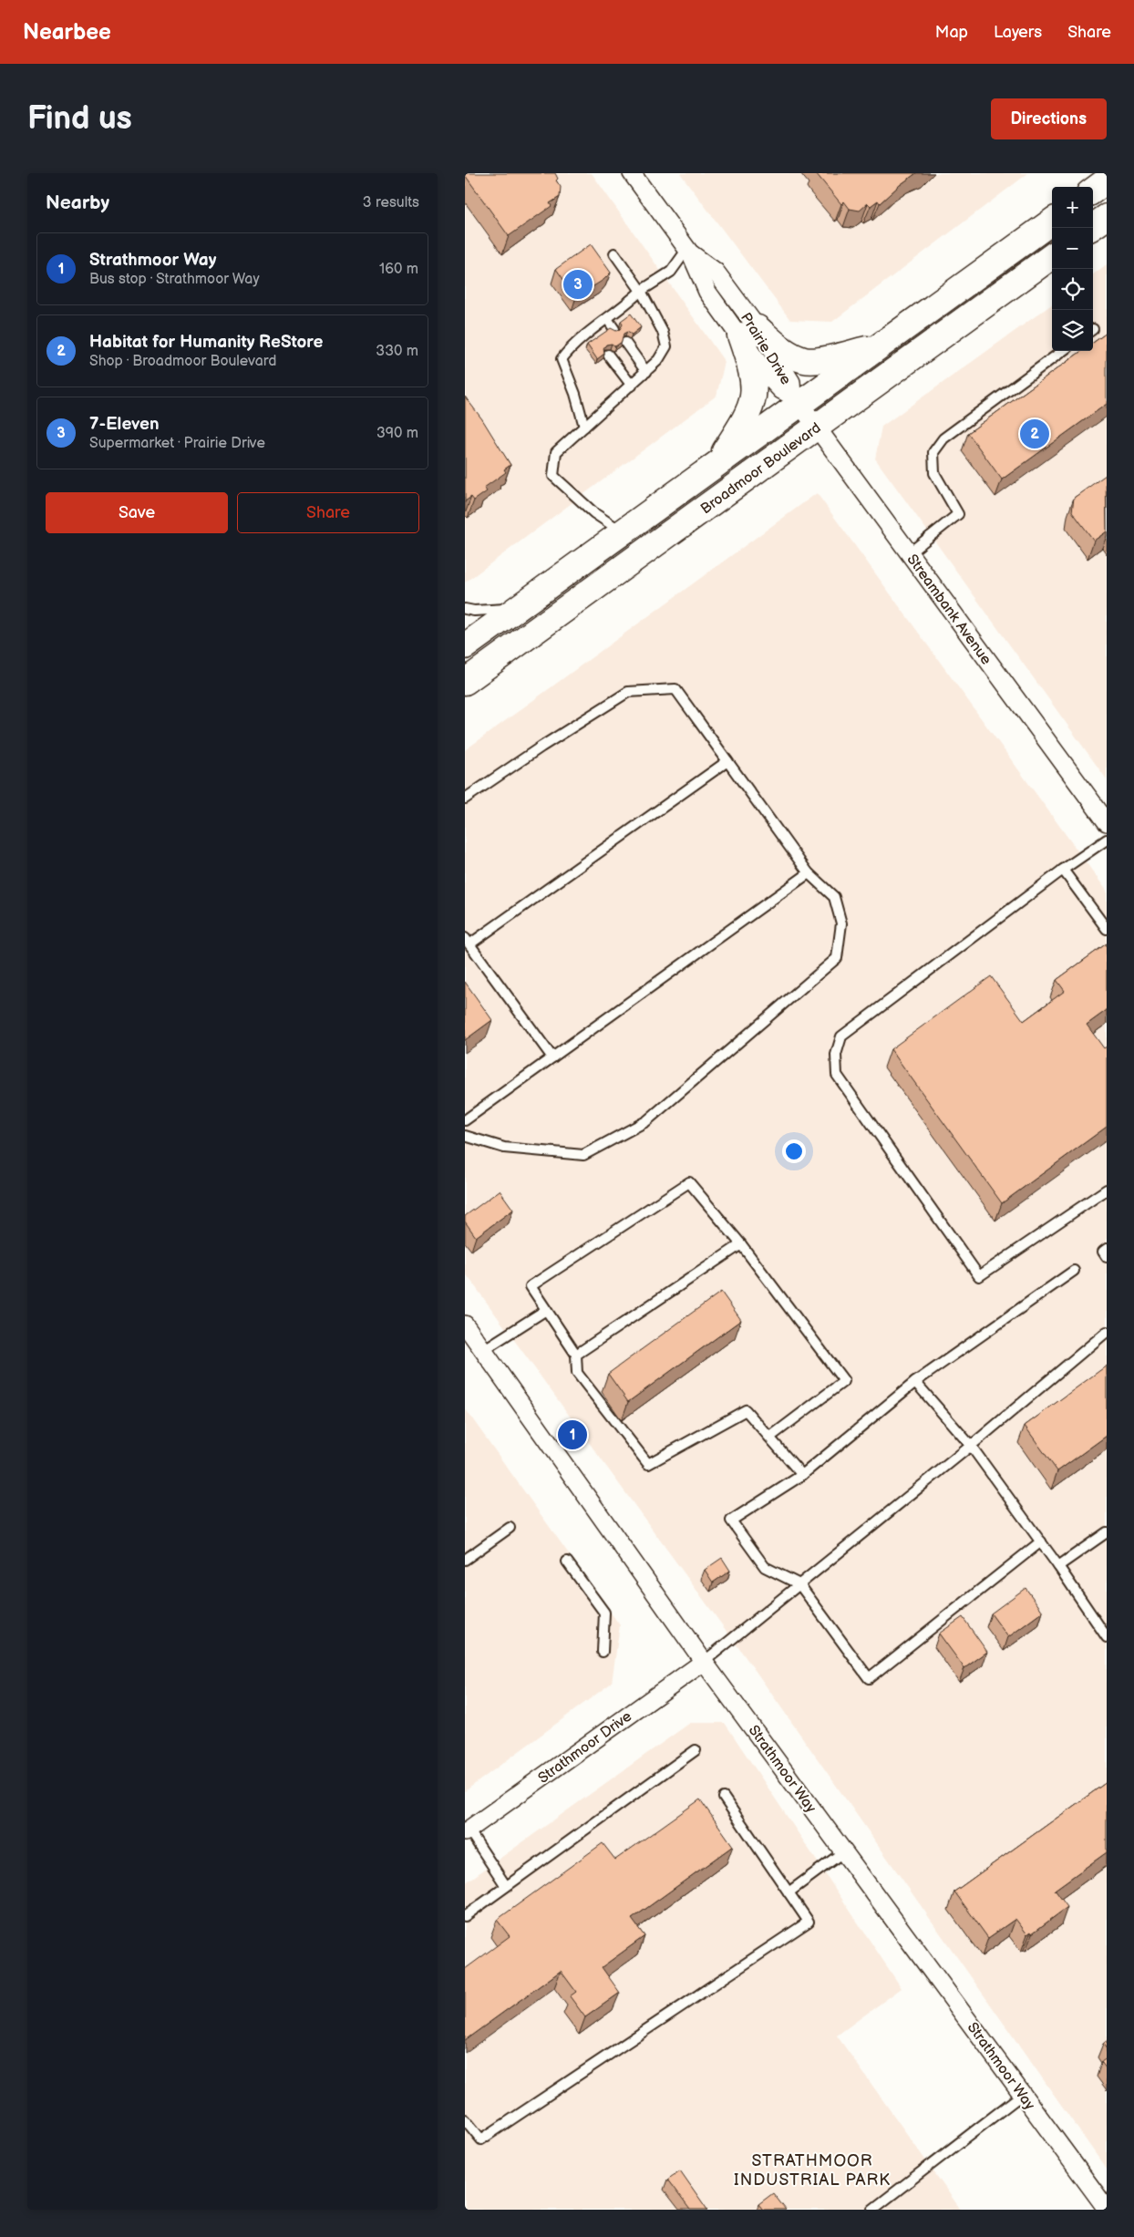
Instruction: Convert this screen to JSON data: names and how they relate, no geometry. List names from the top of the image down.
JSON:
{
  "streets": {
    "main road": ["Broadmoor Boulevard"],
    "street": [
      "Prairie Drive",
      "Streambank Avenue",
      "Strathmoor Drive",
      "Strathmoor Way"
    ]
  },
  "crossings": [
    ["Prairie Drive", "Broadmoor Boulevard"],
    ["Prairie Drive", "Streambank Avenue"],
    ["Broadmoor Boulevard", "Streambank Avenue"],
    ["Strathmoor Drive", "Strathmoor Way"]
  ],
  "districts": ["STRATHMOOR INDUSTRIAL PARK"],
  "page": {
    "header": "Nearbee",
    "nav": ["Map", "Layers", "Share"],
    "buttons": [
      "Directions",
      ["Save", "Share"]
    ],
    "title": "Find us",
    "heading": ["Nearby", "3 results"],
    "map_buttons": ["+", "−"],
    "list": [
      {
        "mark": "1",
        "name": "Strathmoor Way",
        "note": "Bus stop · Strathmoor Way",
        "value": "160 m"
      },
      {
        "mark": "2",
        "name": "Habitat for Humanity ReStore",
        "note": "Shop · Broadmoor Boulevard",
        "value": "330 m"
      },
      {
        "mark": "3",
        "name": "7-Eleven",
        "note": "Supermarket · Prairie Drive",
        "value": "390 m"
      }
    ],
    "pins": ["3", "2", "1"]
  }
}
